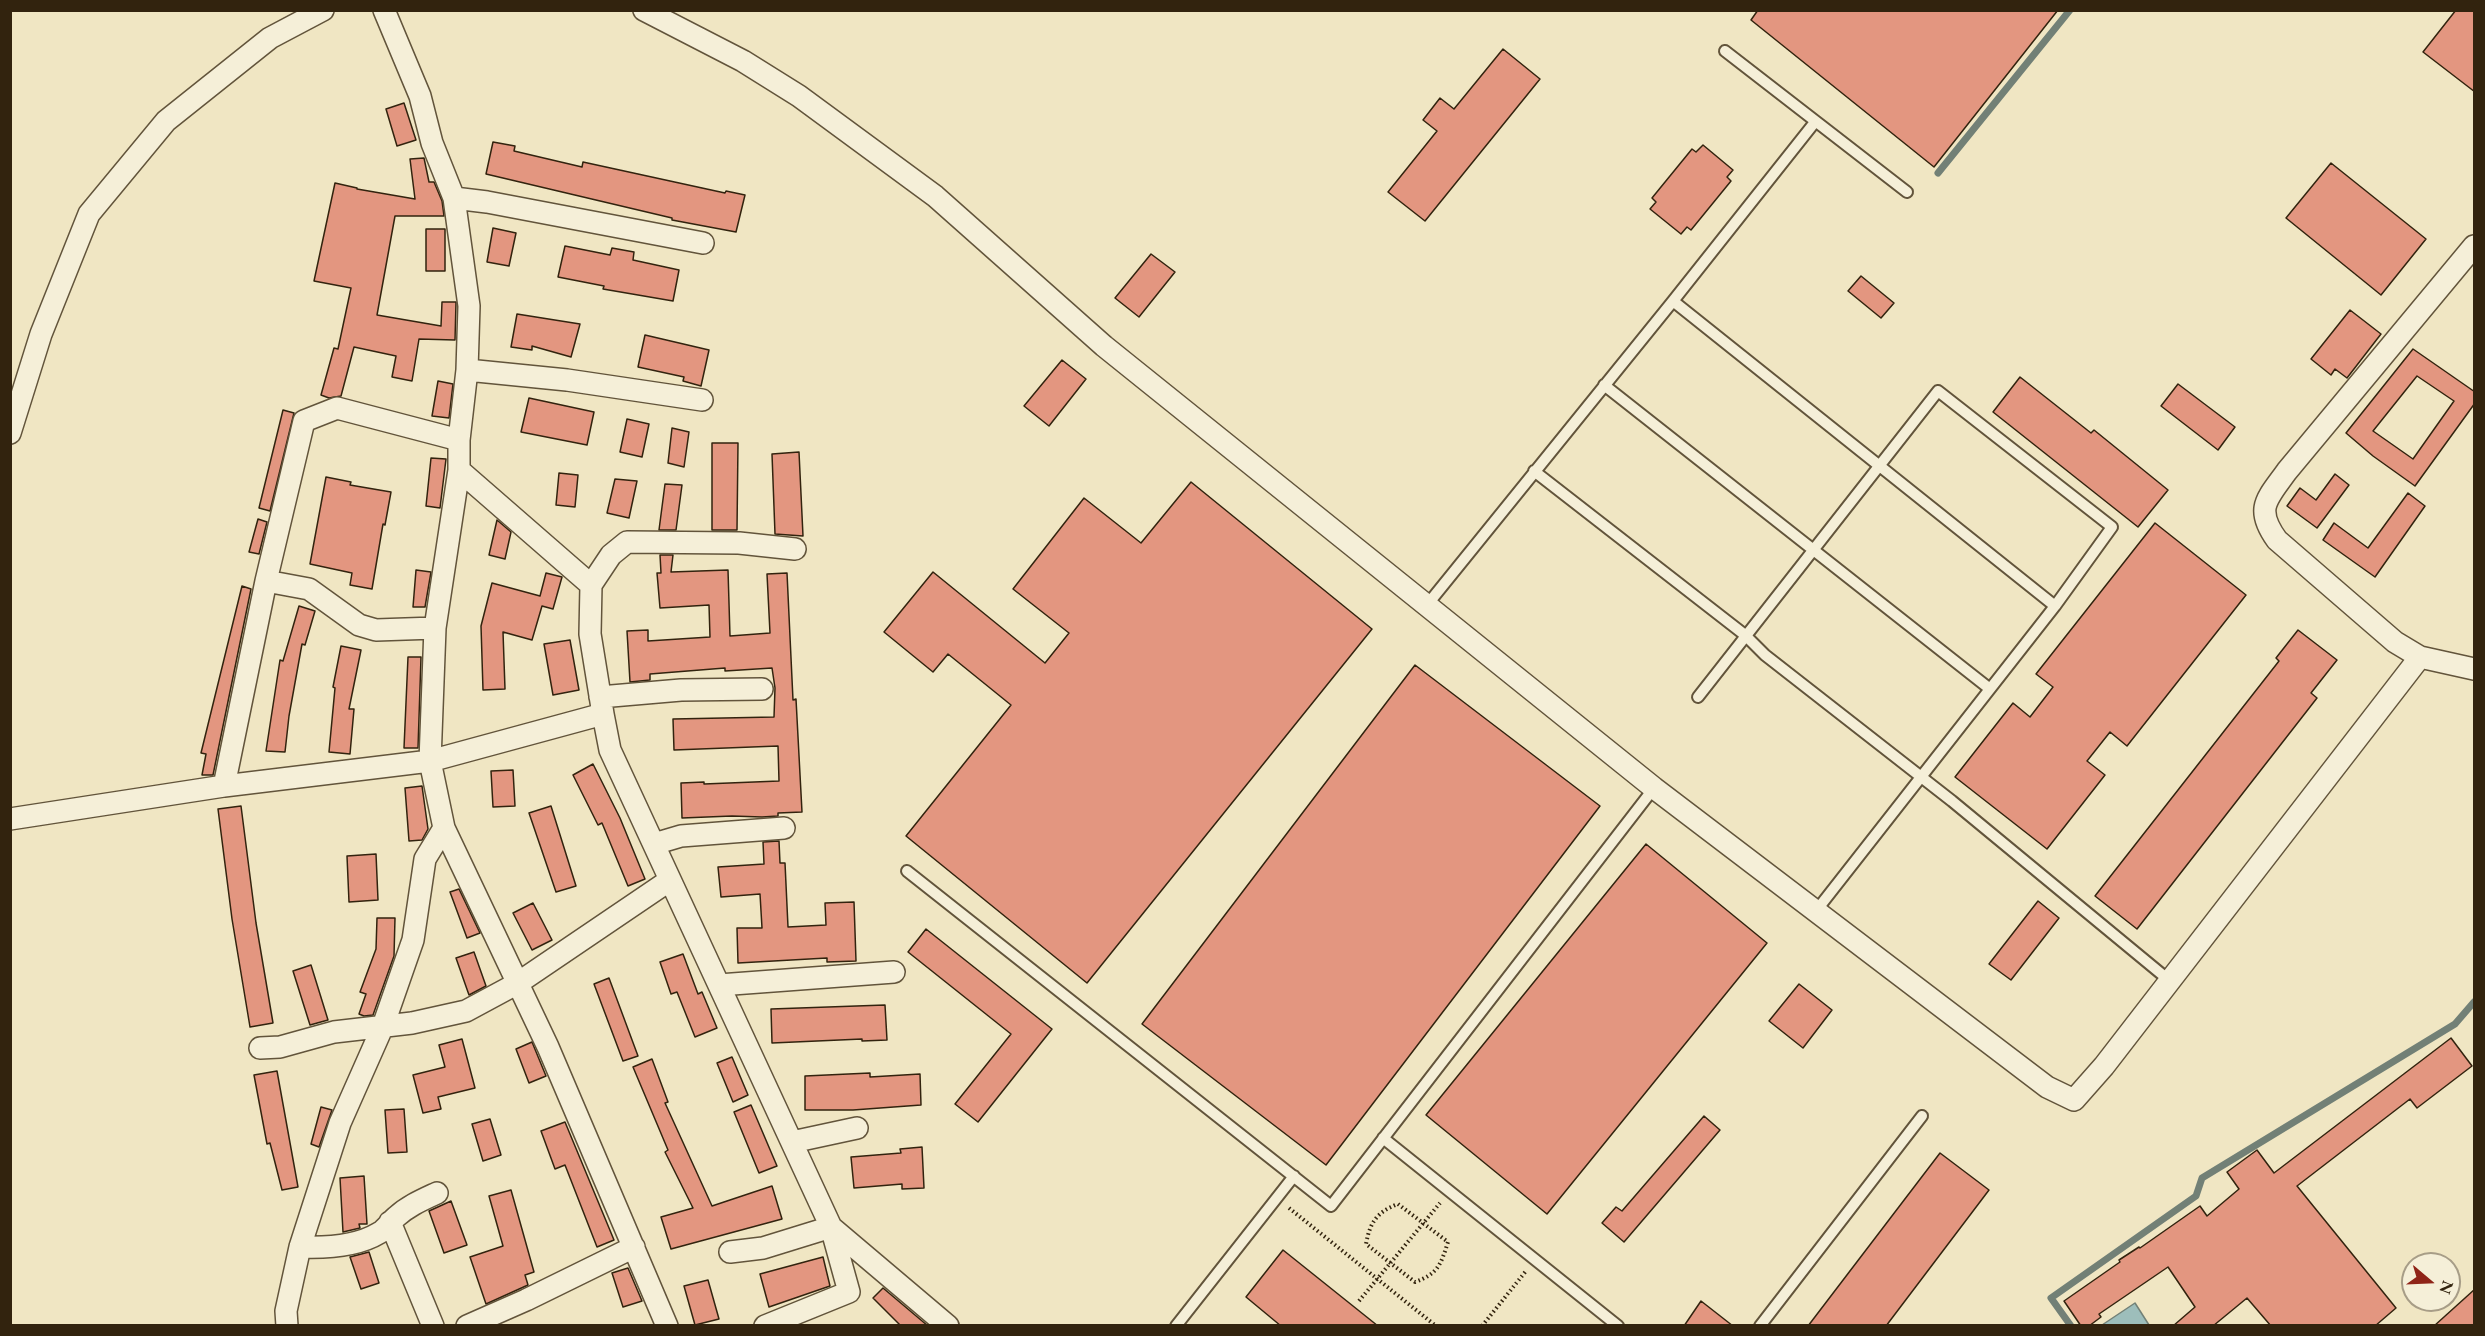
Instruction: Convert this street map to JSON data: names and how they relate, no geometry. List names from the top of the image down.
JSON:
{
  "north": "right"
}
